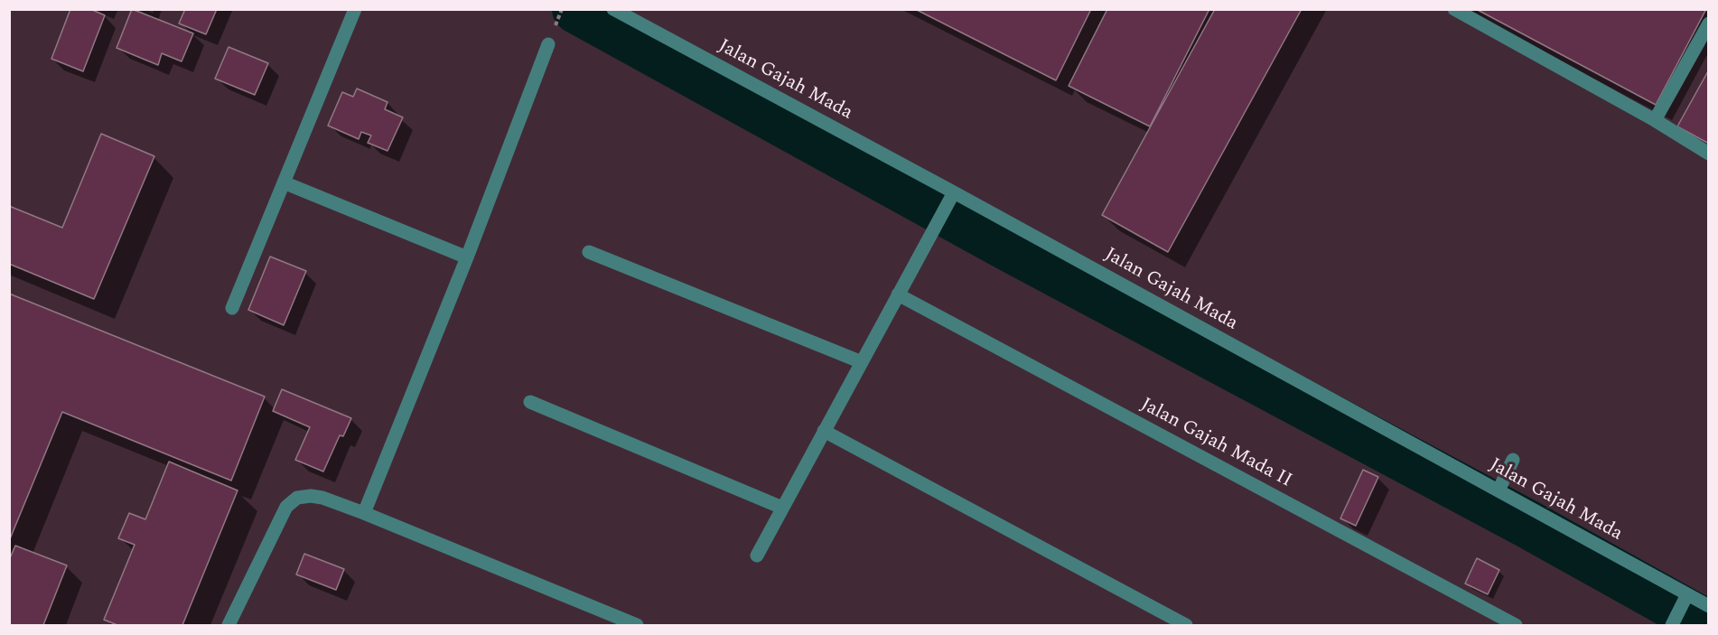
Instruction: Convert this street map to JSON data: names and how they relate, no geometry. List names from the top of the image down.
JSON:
{
  "streets": {
    "street": ["Jalan Gajah Mada", "Jalan Gajah Mada II"]
  }
}
